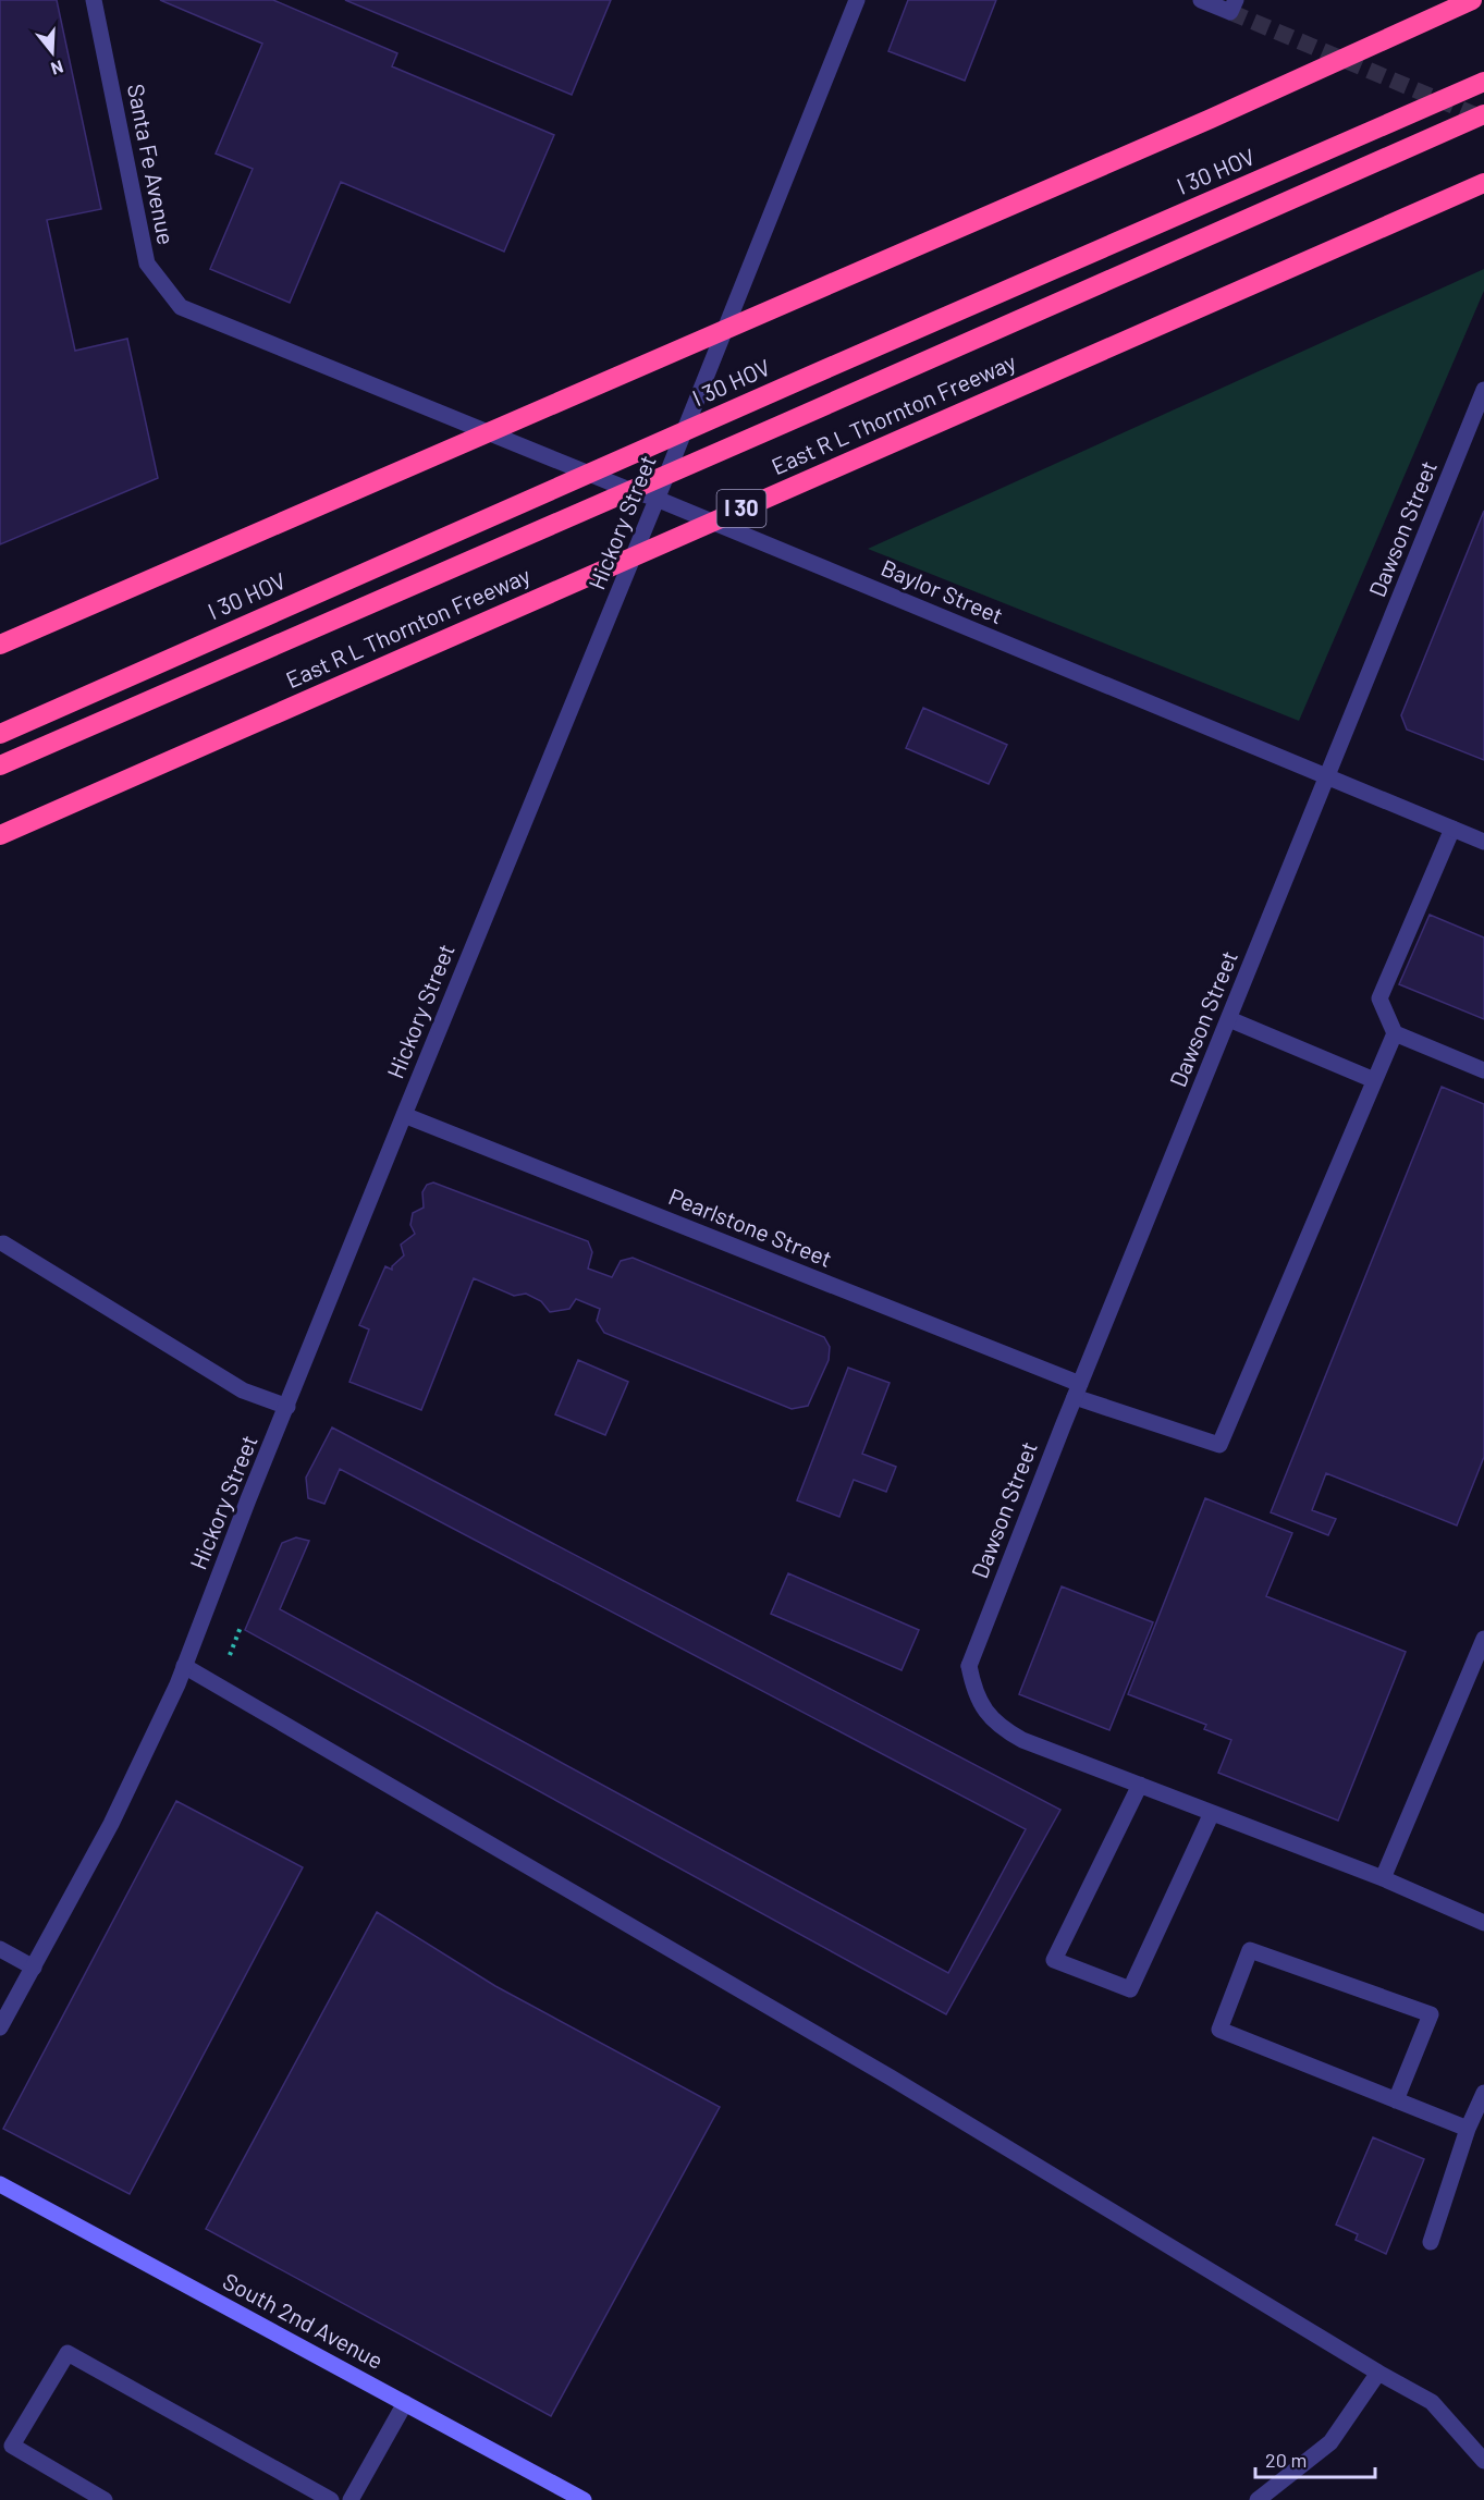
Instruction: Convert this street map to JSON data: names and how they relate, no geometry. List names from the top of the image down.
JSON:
{
  "streets": {
    "highway": ["I 30 HOV", "East R L Thornton Freeway", "I 30"],
    "main road": ["South 2nd Avenue"],
    "street": [
      "Santa Fe Avenue",
      "Hickory Street",
      "Dawson Street",
      "Baylor Street",
      "Pearlstone Street"
    ]
  },
  "crossings": [
    ["Santa Fe Avenue", "Baylor Street"],
    ["Hickory Street", "Baylor Street"],
    ["Hickory Street", "Pearlstone Street"],
    ["Dawson Street", "Baylor Street"],
    ["Dawson Street", "Pearlstone Street"]
  ],
  "scale_bar": "20 m",
  "north": "bottom"
}
